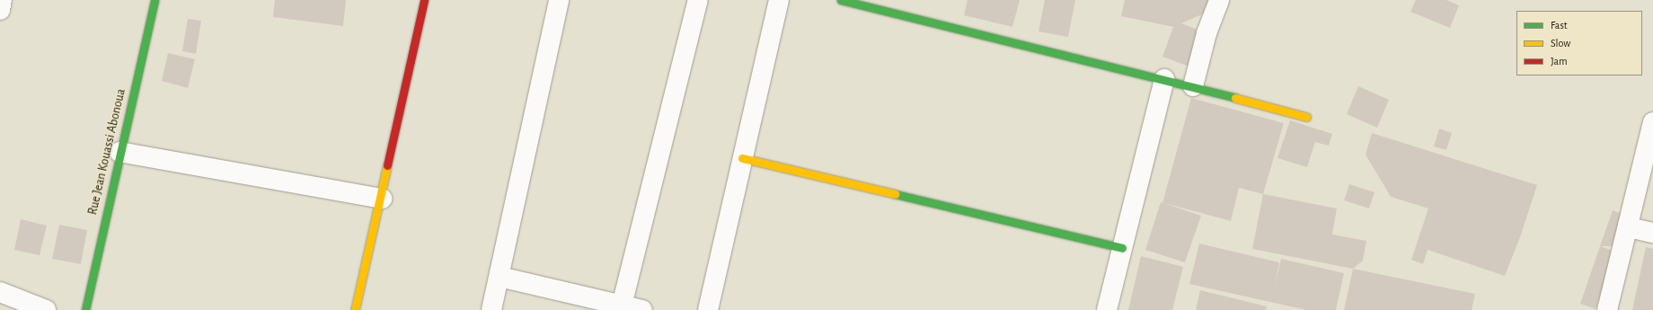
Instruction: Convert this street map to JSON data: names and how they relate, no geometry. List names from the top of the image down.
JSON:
{
  "streets": {
    "street": ["Rue Jean Kouassi Abonoua"]
  },
  "legend": ["Fast", "Slow", "Jam"]
}
